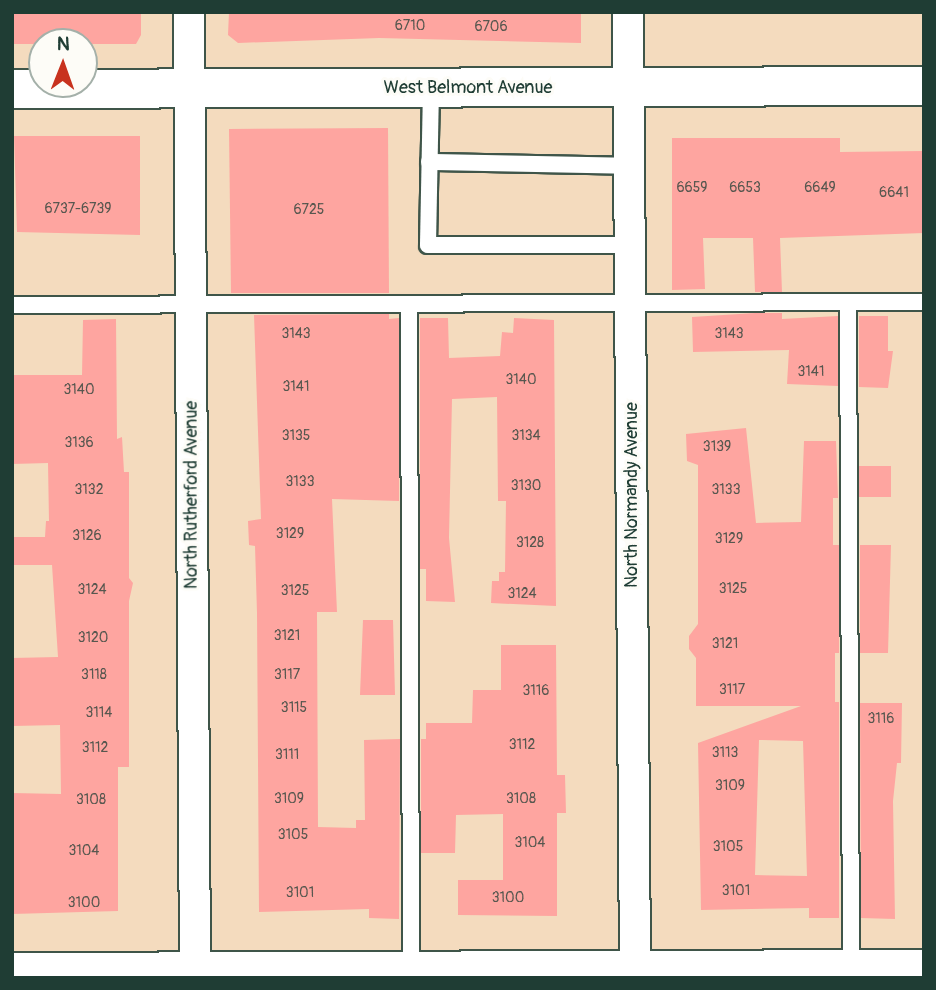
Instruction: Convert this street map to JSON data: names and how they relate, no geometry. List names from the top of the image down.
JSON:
{
  "streets": {
    "main road": ["West Belmont Avenue"],
    "street": ["North Rutherford Avenue", "North Normandy Avenue"]
  },
  "crossings": [
    ["West Belmont Avenue", "North Rutherford Avenue"],
    ["West Belmont Avenue", "North Normandy Avenue"]
  ],
  "house_numbers": [
    "6710",
    "6706",
    "6659",
    "6653",
    "6649",
    "6641",
    "6737-6739",
    "6725",
    "3143",
    "3143",
    "3141",
    "3140",
    "3141",
    "3140",
    "3135",
    "3134",
    "3136",
    "3139",
    "3133",
    "3130",
    "3132",
    "3133",
    "3129",
    "3126",
    "3129",
    "3128",
    "3125",
    "3124",
    "3125",
    "3124",
    "3121",
    "3120",
    "3121",
    "3118",
    "3117",
    "3117",
    "3116",
    "3115",
    "3114",
    "3116",
    "3112",
    "3112",
    "3113",
    "3111",
    "3109",
    "3109",
    "3108",
    "3108",
    "3105",
    "3104",
    "3105",
    "3104",
    "3101",
    "3101",
    "3100",
    "3100"
  ],
  "north": "top"
}
